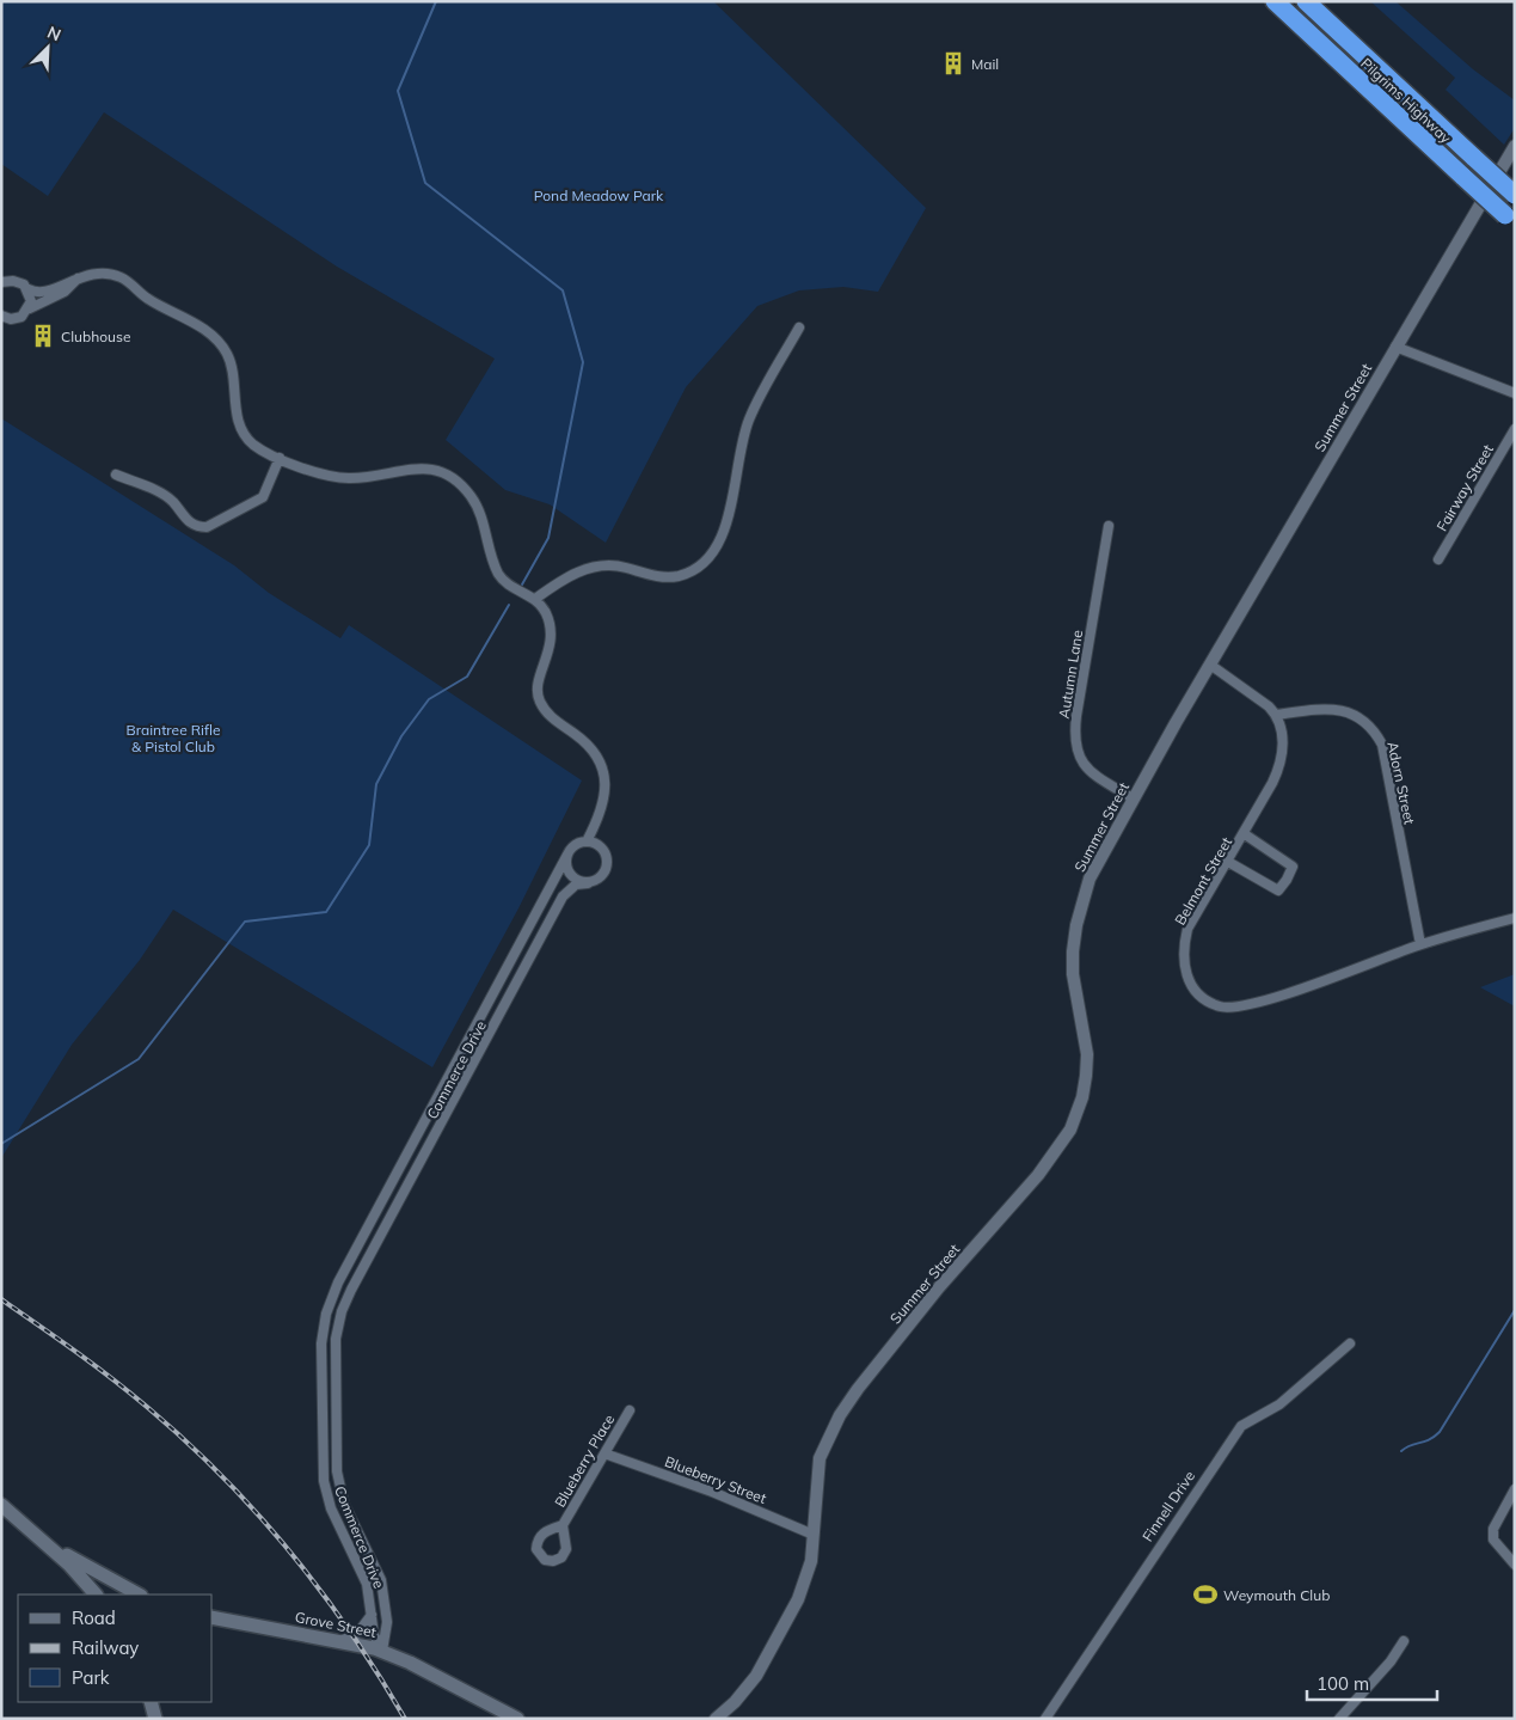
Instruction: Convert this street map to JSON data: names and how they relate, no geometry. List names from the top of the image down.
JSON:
{
  "streets": {
    "highway": ["Pilgrims Highway"],
    "main road": ["Grove Street"],
    "street": [
      "Summer Street",
      "Fairway Street",
      "Autumn Lane",
      "Adorn Street",
      "Belmont Street",
      "Commerce Drive",
      "Blueberry Place",
      "Blueberry Street",
      "Finnell Drive"
    ]
  },
  "crossings": [
    ["Summer Street", "Autumn Lane"],
    ["Summer Street", "Blueberry Street"],
    ["Adorn Street", "Belmont Street"],
    ["Commerce Drive", "Grove Street"],
    ["Blueberry Place", "Blueberry Street"]
  ],
  "parks": ["Pond Meadow Park", "Braintree Rifle & Pistol Club"],
  "places": {
    "building": ["Mail", "Clubhouse"],
    "sports": ["Weymouth Club"]
  },
  "legend": ["Road", "Railway", "Park"],
  "scale_bar": "100 m",
  "north": "top right"
}
